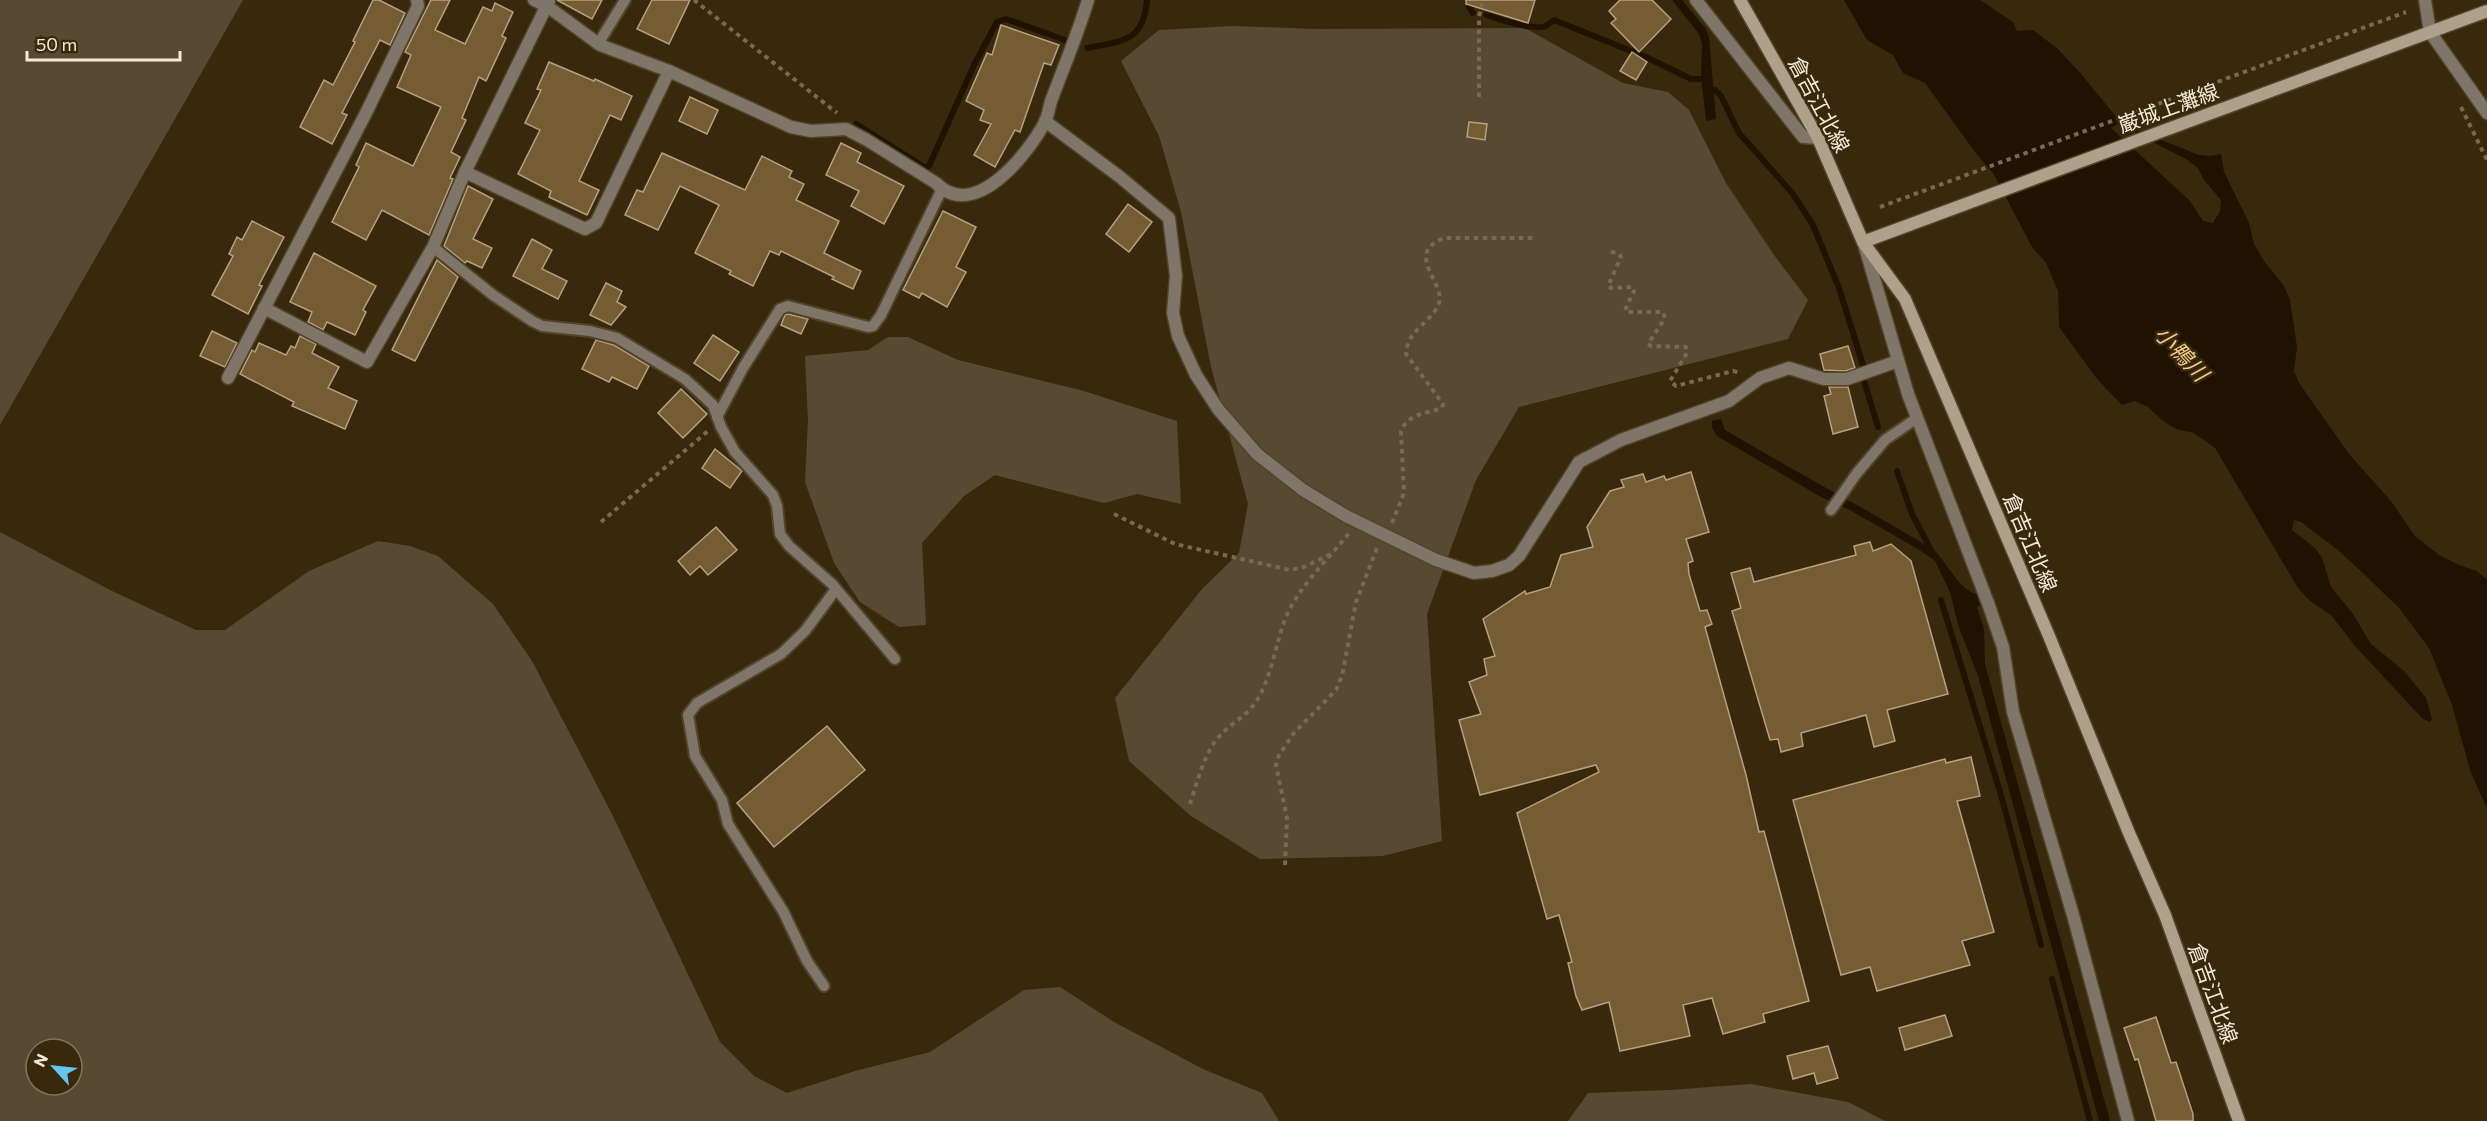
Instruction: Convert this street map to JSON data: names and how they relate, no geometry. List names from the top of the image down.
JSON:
{
  "streets": {
    "main road": ["倉吉江北線", "巌城上灘線"]
  },
  "crossings": [
    ["倉吉江北線", "巌城上灘線"]
  ],
  "water": ["小鴨川"],
  "scale_bar": "50 m",
  "north": "top left"
}
